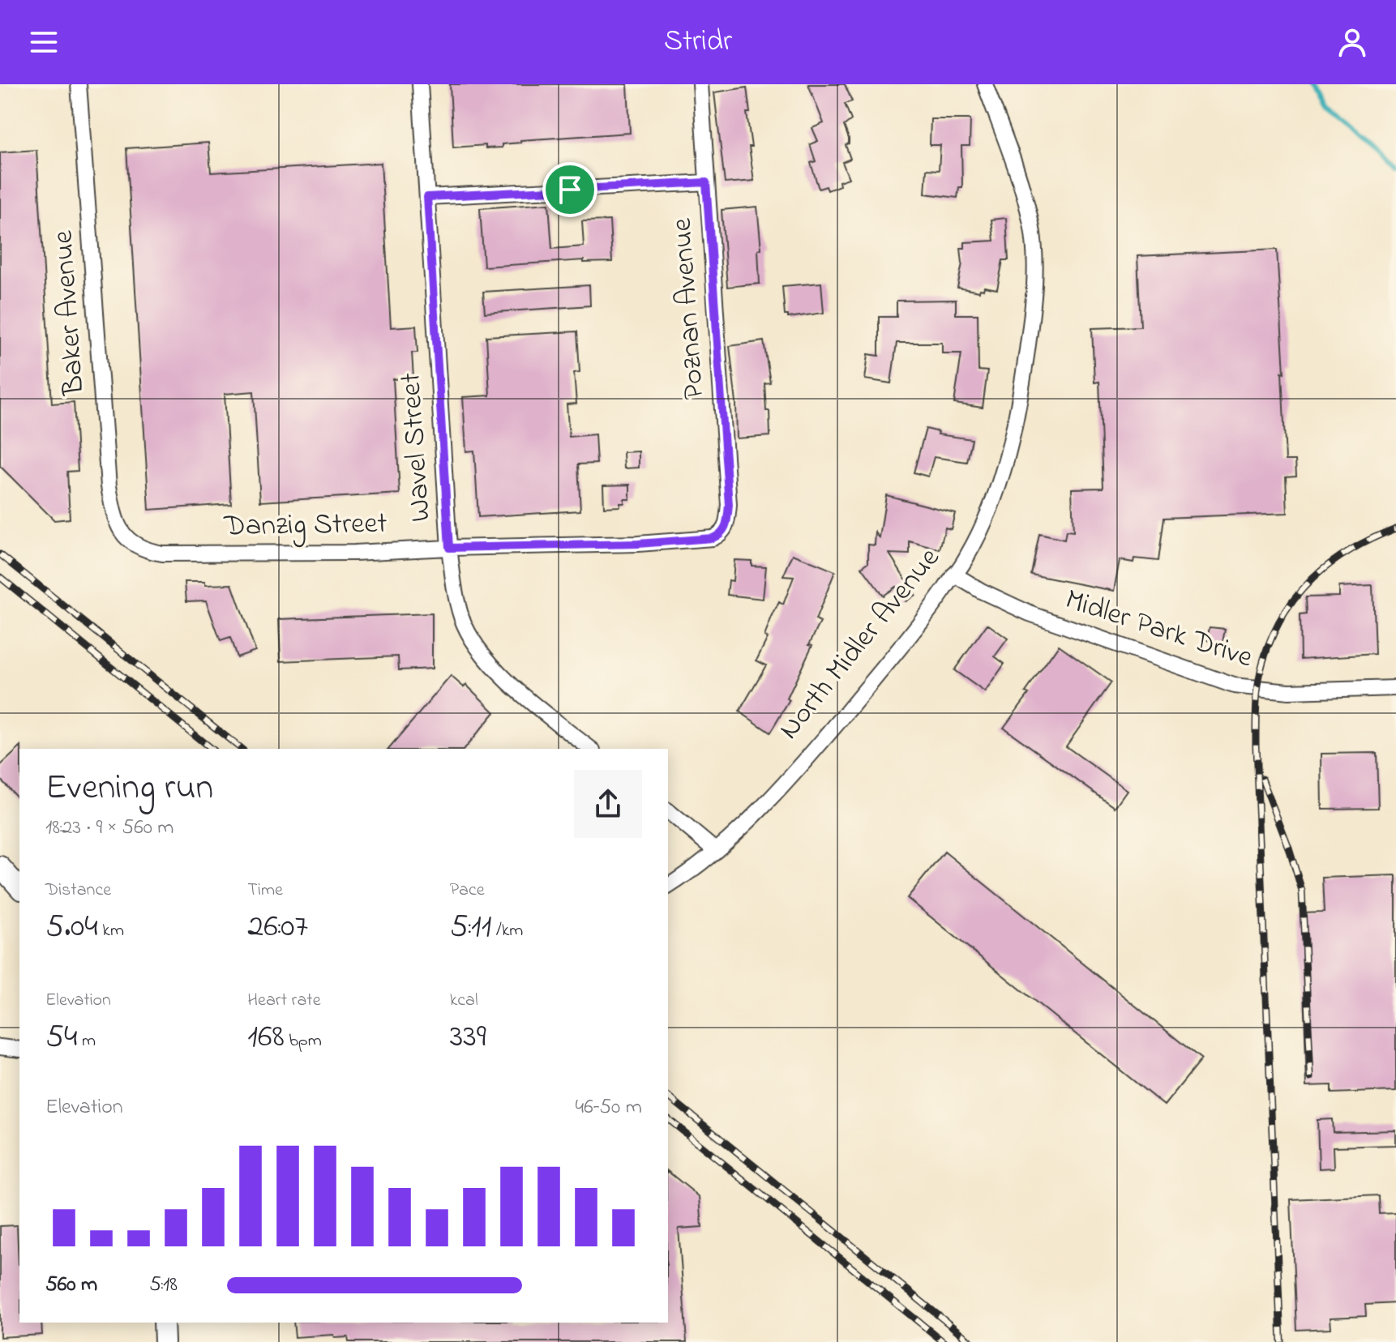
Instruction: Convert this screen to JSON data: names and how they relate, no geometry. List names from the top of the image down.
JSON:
{
  "streets": {
    "street": [
      "Poznan Avenue",
      "Baker Avenue",
      "Wavel Street",
      "Danzig Street",
      "Midler Park Drive",
      "North Midler Avenue"
    ]
  },
  "crossings": [
    ["Poznan Avenue", "Danzig Street"],
    ["Baker Avenue", "Danzig Street"],
    ["Wavel Street", "Danzig Street"],
    ["Midler Park Drive", "North Midler Avenue"]
  ],
  "page": {
    "header": "Stridr",
    "heading": ["Evening run", "18:23 · 9 × 560 m"],
    "stats": [
      ["Distance", "5.04 km"],
      ["Time", "26:07"],
      ["Pace", "5:11 /km"],
      ["Elevation", "54 m"],
      ["Heart rate", "168 bpm"],
      ["kcal", "339"]
    ],
    "chart": ["Elevation", "46–50 m"],
    "list": [
      {
        "name": "560 m",
        "note": "5:18"
      }
    ]
  }
}
